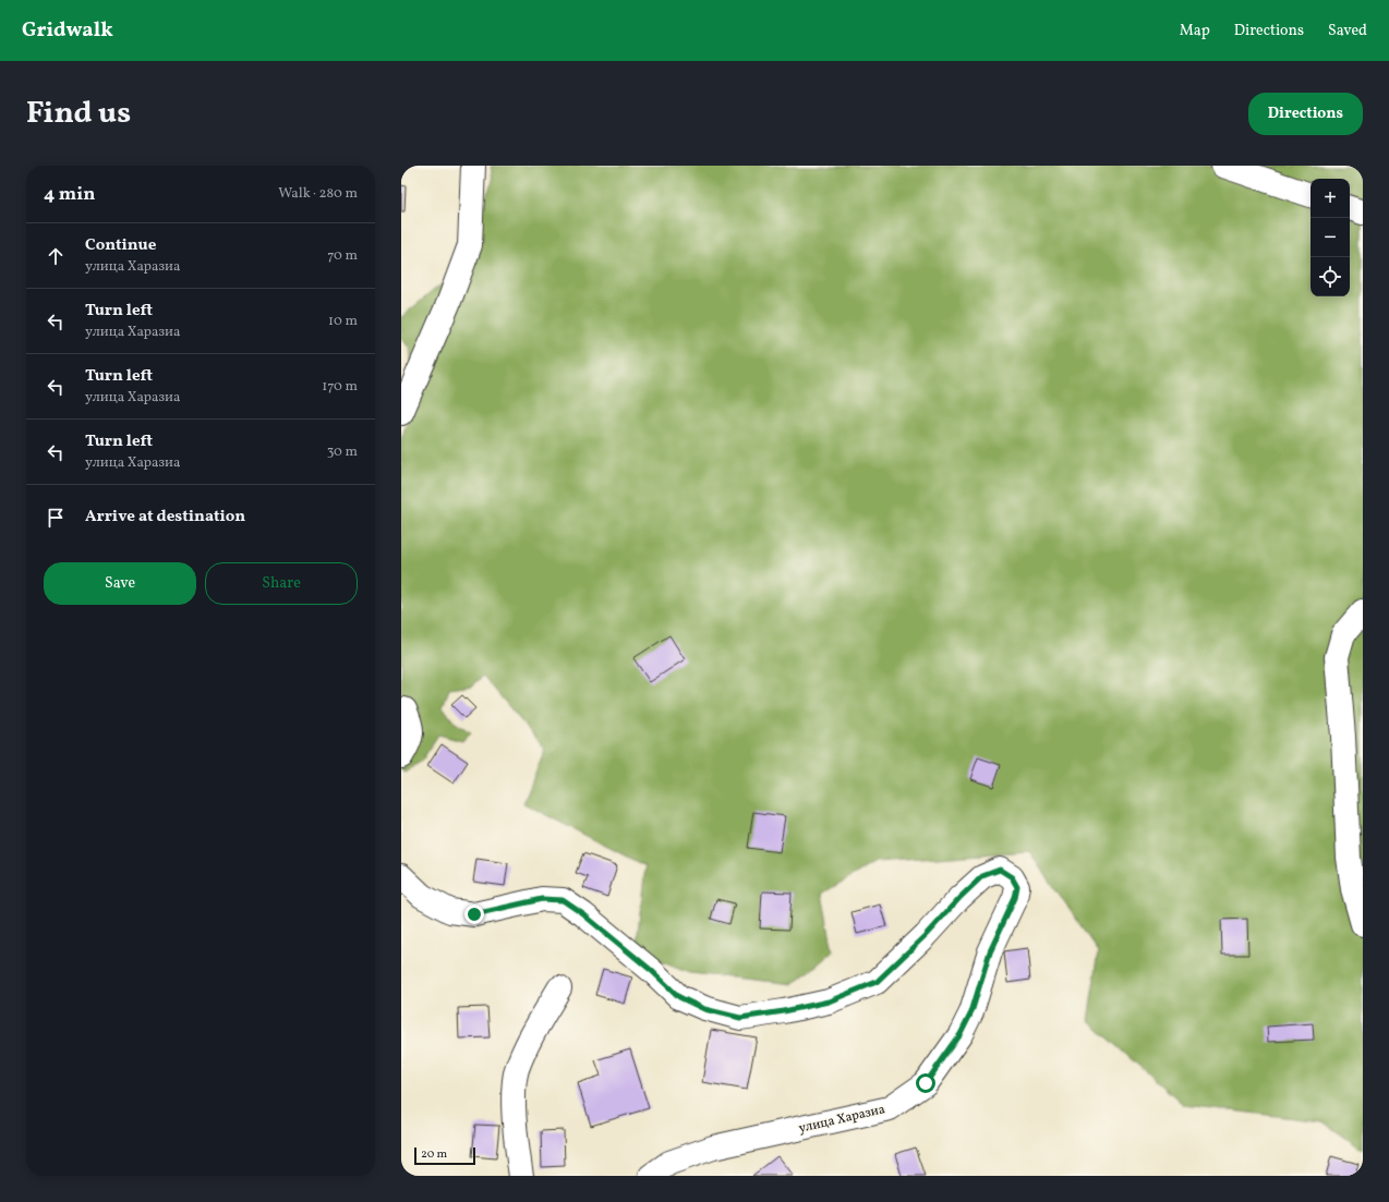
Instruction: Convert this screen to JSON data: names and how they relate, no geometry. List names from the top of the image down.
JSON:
{
  "streets": {
    "street": ["улица Харазиа"]
  },
  "scale_bar": "20 m",
  "page": {
    "header": "Gridwalk",
    "nav": ["Map", "Directions", "Saved"],
    "title": "Find us",
    "buttons": [
      "Directions",
      ["Save", "Share"]
    ],
    "heading": ["4 min", "Walk · 280 m"],
    "map_buttons": ["+", "−"],
    "list": [
      ["Continue", "улица Харазиа", "70 m"],
      ["Turn left", "улица Харазиа", "10 m"],
      ["Turn left", "улица Харазиа", "170 m"],
      ["Turn left", "улица Харазиа", "30 m"],
      "Arrive at destination"
    ],
    "scale": "20 m"
  }
}
